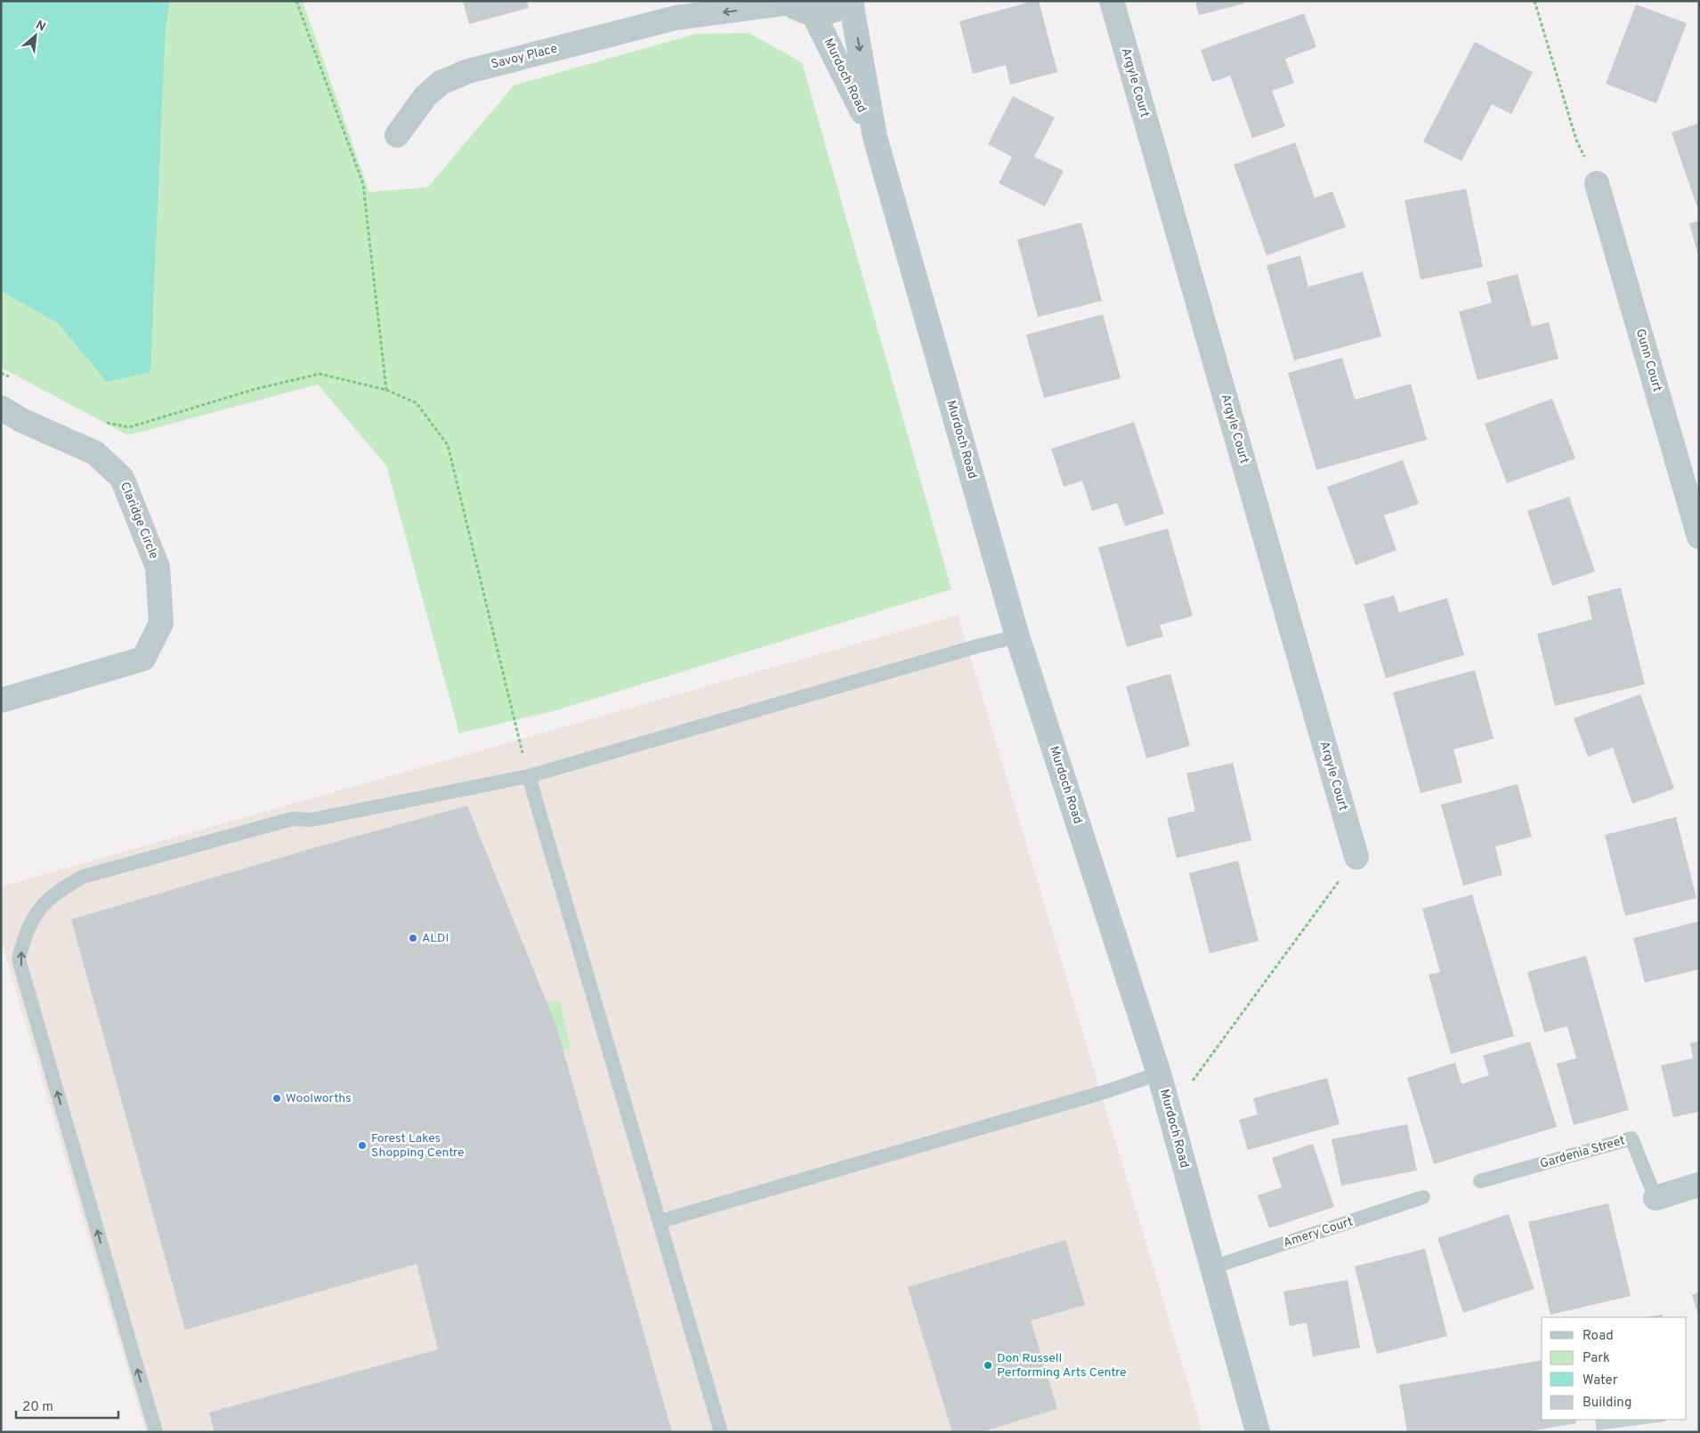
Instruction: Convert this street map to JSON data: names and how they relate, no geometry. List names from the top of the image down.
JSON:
{
  "streets": {
    "main road": ["Murdoch Road"],
    "street": [
      "Savoy Place",
      "Argyle Court",
      "Gunn Court",
      "Claridge Circle",
      "Gardenia Street"
    ],
    "lane": ["Amery Court"]
  },
  "crossings": [
    ["Savoy Place", "Murdoch Road"],
    ["Murdoch Road", "Amery Court"]
  ],
  "places": [
    "ALDI",
    "Woolworths",
    "Forest Lakes Shopping Centre",
    "Don Russell Performing Arts Centre"
  ],
  "legend": [
    "Road",
    "Park",
    "Water",
    "Building"
  ],
  "scale_bar": "20 m",
  "north": "top right"
}
